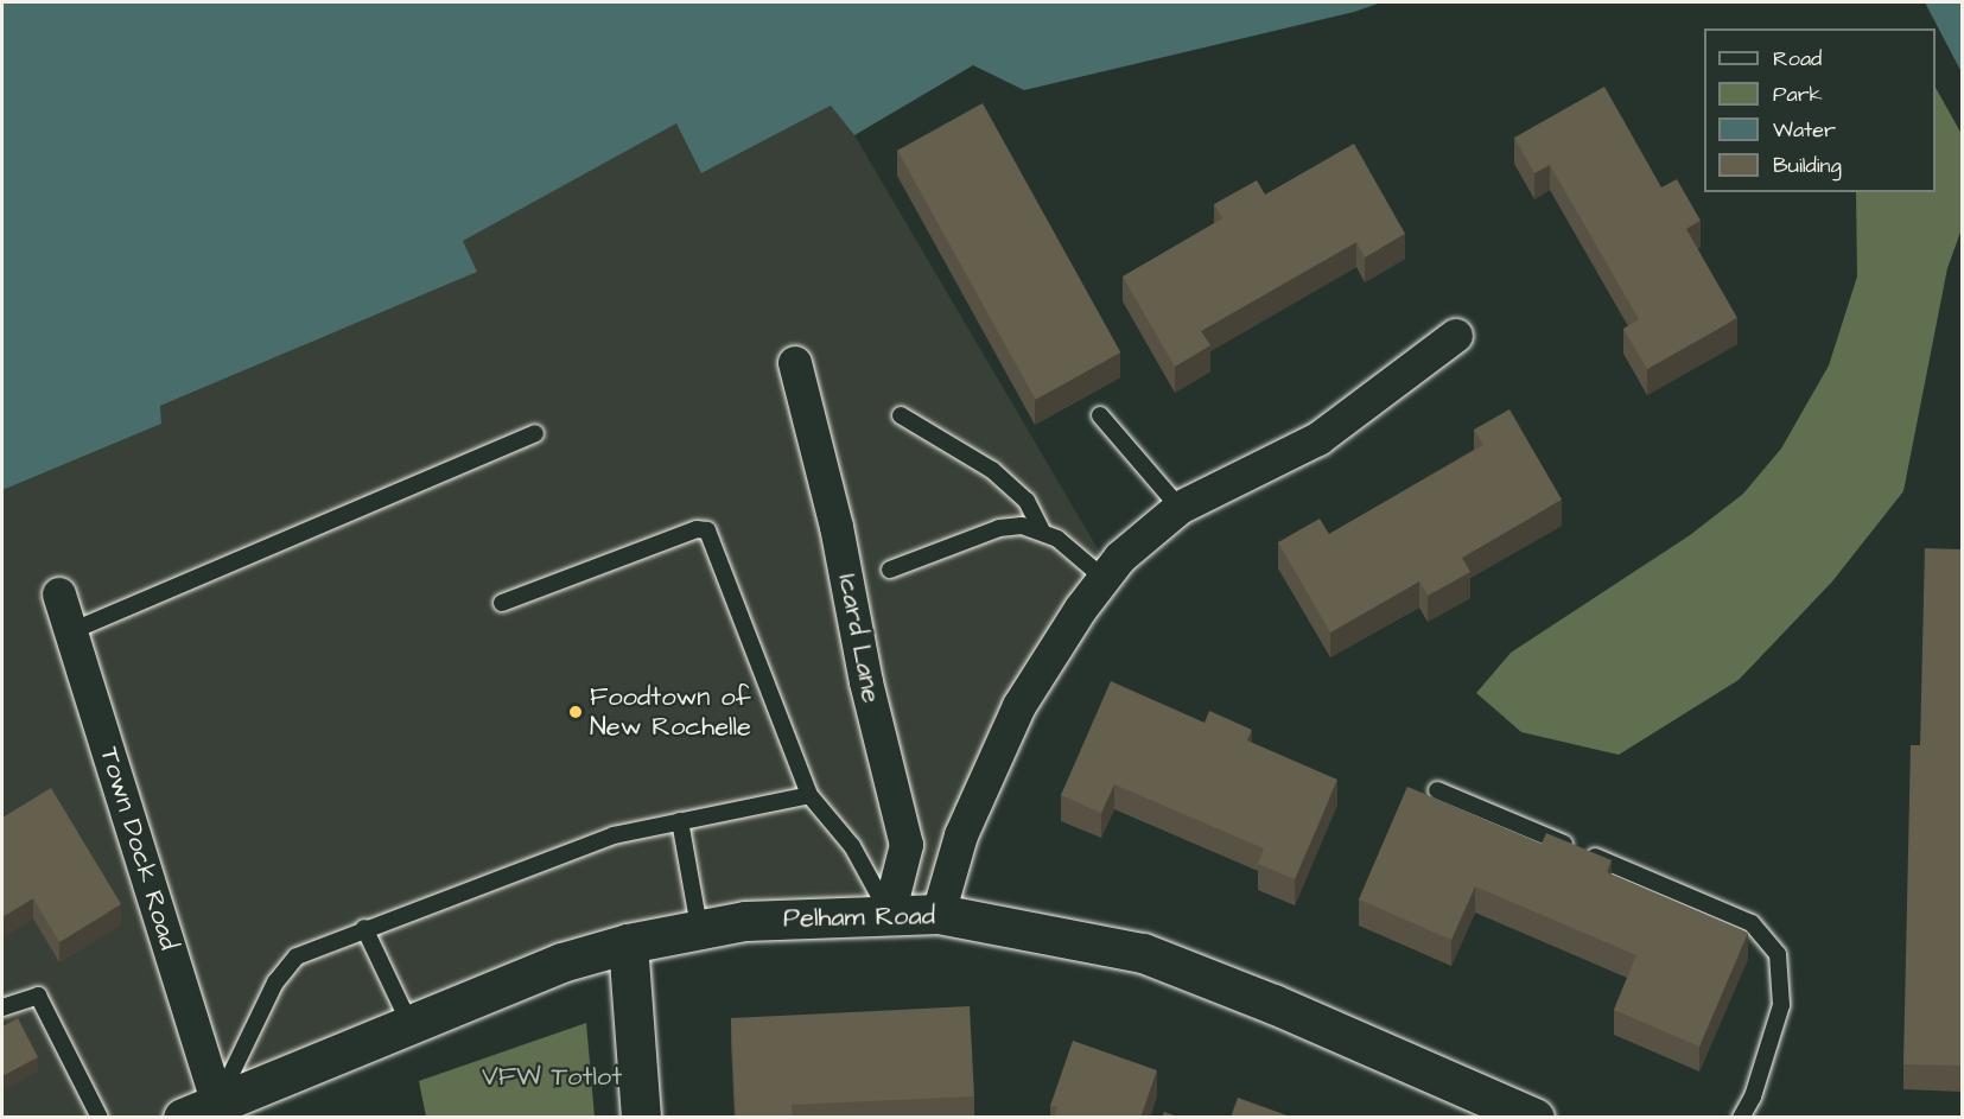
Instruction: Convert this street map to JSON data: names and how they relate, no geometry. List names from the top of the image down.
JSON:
{
  "streets": {
    "main road": ["Pelham Road"],
    "street": ["Icard Lane", "Town Dock Road"]
  },
  "crossings": [
    ["Icard Lane", "Pelham Road"],
    ["Town Dock Road", "Pelham Road"]
  ],
  "parks": ["VFW Totlot"],
  "places": ["Foodtown of New Rochelle"],
  "legend": [
    "Road",
    "Park",
    "Water",
    "Building"
  ]
}
